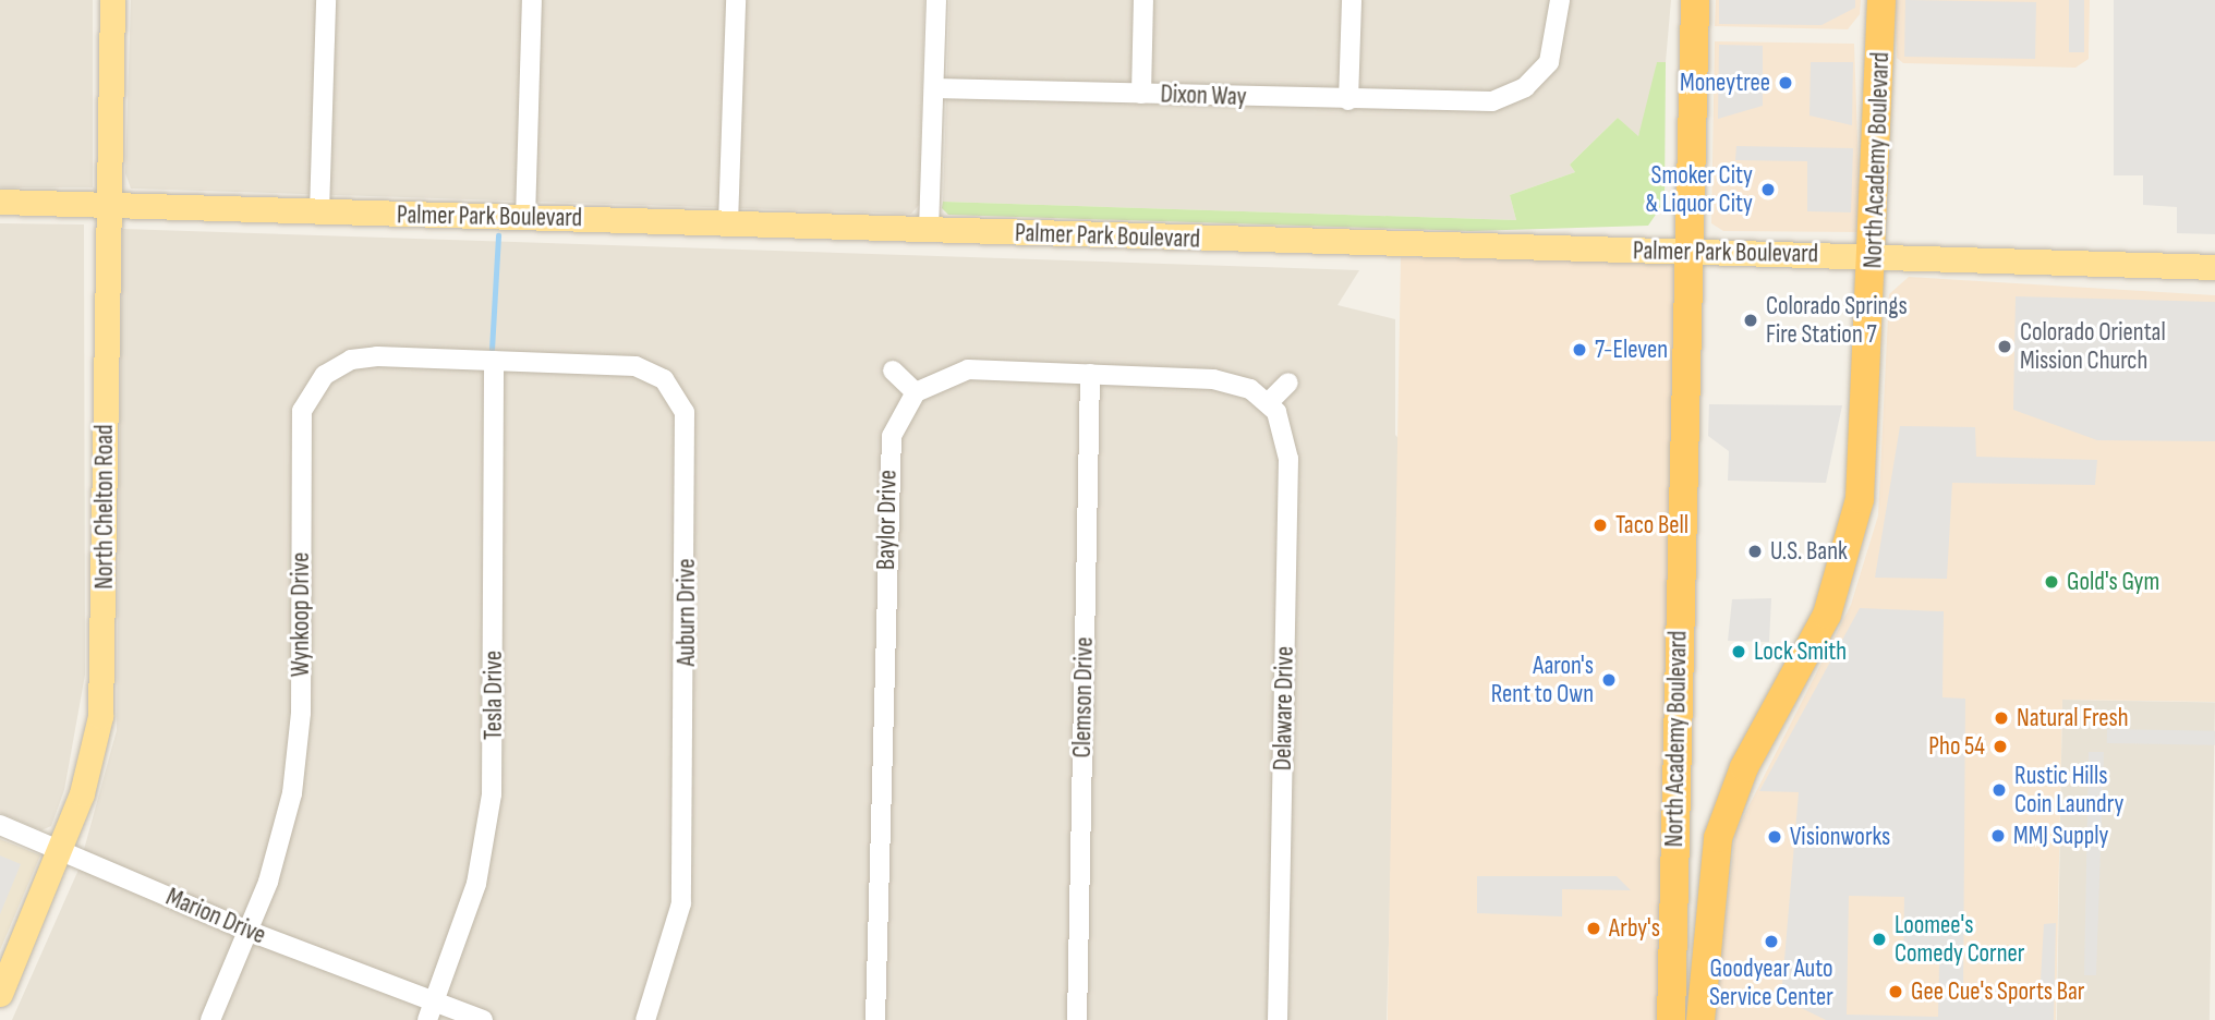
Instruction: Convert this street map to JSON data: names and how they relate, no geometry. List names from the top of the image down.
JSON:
{
  "streets": {
    "highway": ["North Academy Boulevard"],
    "main road": ["Palmer Park Boulevard", "North Chelton Road"],
    "street": [
      "Dixon Way",
      "Baylor Drive",
      "Auburn Drive",
      "Wynkoop Drive",
      "Tesla Drive",
      "Clemson Drive",
      "Delaware Drive",
      "Marion Drive"
    ]
  },
  "crossings": [
    ["North Academy Boulevard", "Palmer Park Boulevard"],
    ["Palmer Park Boulevard", "North Chelton Road"],
    ["North Chelton Road", "Marion Drive"],
    ["Auburn Drive", "Wynkoop Drive"],
    ["Auburn Drive", "Tesla Drive"],
    ["Wynkoop Drive", "Tesla Drive"],
    ["Wynkoop Drive", "Marion Drive"],
    ["Tesla Drive", "Marion Drive"]
  ],
  "places": [
    "Moneytree",
    "Smoker City & Liquor City",
    "Colorado Springs Fire Station 7",
    "Colorado Oriental Mission Church",
    "7-Eleven",
    "Taco Bell",
    "U.S. Bank",
    "Gold's Gym",
    "Lock Smith",
    "Aaron's Rent to Own",
    "Natural Fresh",
    "Pho 54",
    "Rustic Hills Coin Laundry",
    "MMJ Supply",
    "Visionworks",
    "Arby's",
    "Loomee's Comedy Corner",
    "Goodyear Auto Service Center",
    "Gee Cue's Sports Bar"
  ]
}
